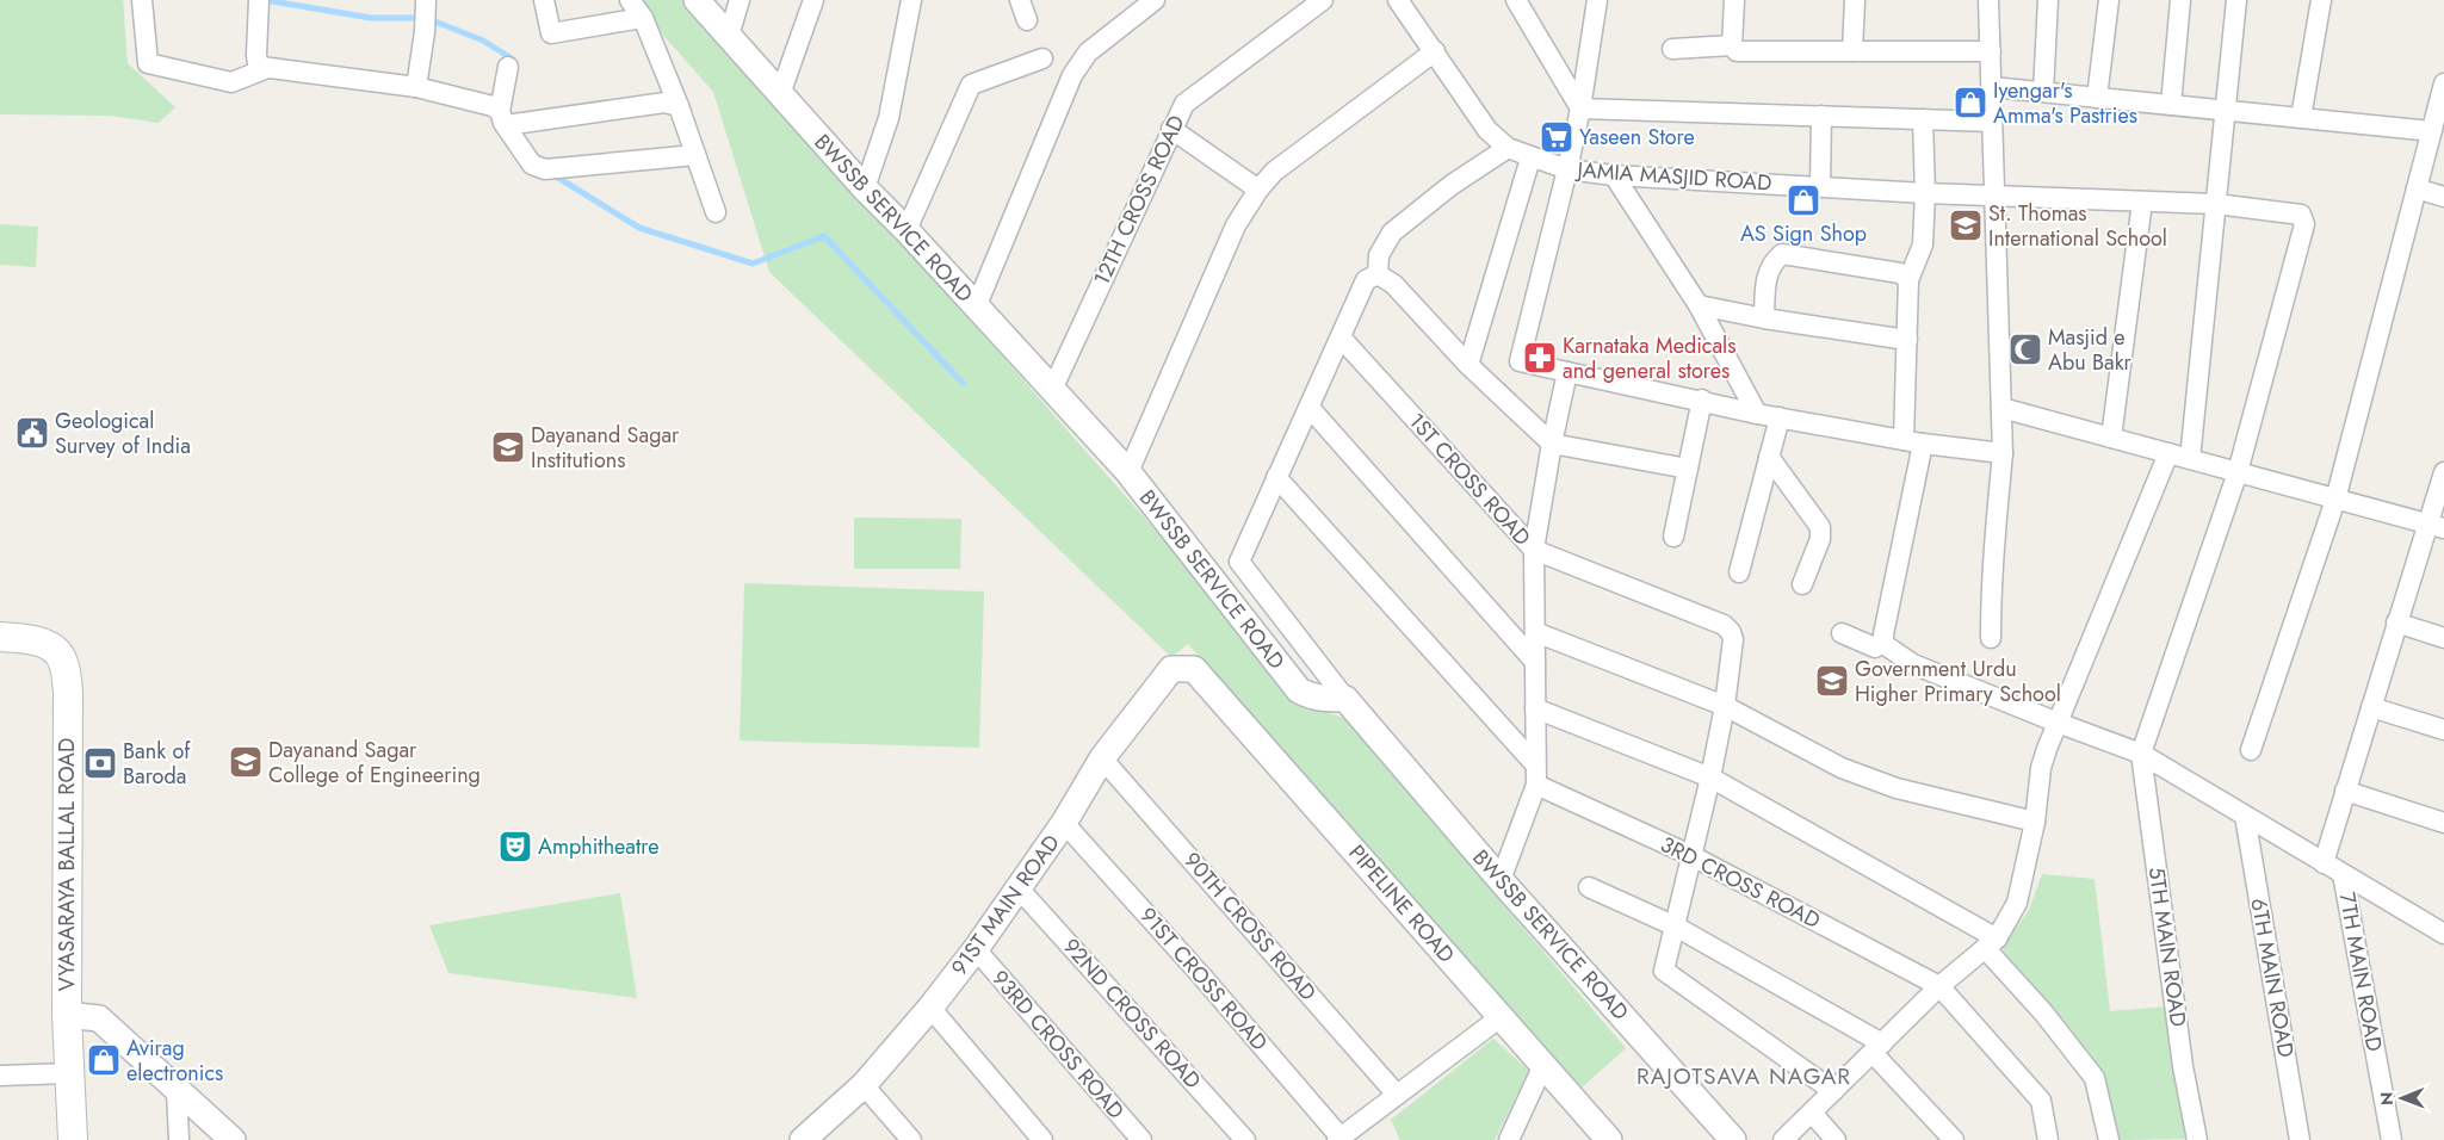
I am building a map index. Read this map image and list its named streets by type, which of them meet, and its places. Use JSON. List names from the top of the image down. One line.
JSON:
{"streets":{"main road":["VYASARAYA BALLAL ROAD"],"street":["JAMIA MASJID ROAD","12TH CROSS ROAD","BWSSB SERVICE ROAD","1ST CROSS ROAD","3RD CROSS ROAD","PIPELINE ROAD","91ST MAIN ROAD","90TH CROSS ROAD","5TH MAIN ROAD","7TH MAIN ROAD","6TH MAIN ROAD","91ST CROSS ROAD","92ND CROSS ROAD","93RD CROSS ROAD"]},"crossings":[["12TH CROSS ROAD","BWSSB SERVICE ROAD"],["PIPELINE ROAD","91ST MAIN ROAD"],["91ST MAIN ROAD","90TH CROSS ROAD"],["91ST MAIN ROAD","91ST CROSS ROAD"],["91ST MAIN ROAD","92ND CROSS ROAD"],["91ST MAIN ROAD","93RD CROSS ROAD"]],"districts":["RAJOTSAVA NAGAR"],"places":{"shop":["Iyengar's Amma's Pastries","AS Sign Shop","Avirag electronics"],"supermarket":["Yaseen Store"],"school or university":["St. Thomas International School","Dayanand Sagar Institutions","Government Urdu Higher Primary School","Dayanand Sagar College of Engineering"],"mosque":["Masjid e Abu Bakr"],"pharmacy":["Karnataka Medicals and general stores"],"public building":["Geological Survey of India"],"bank":["Bank of Baroda"],"theatre":["Amphitheatre"]},"north":"left"}
